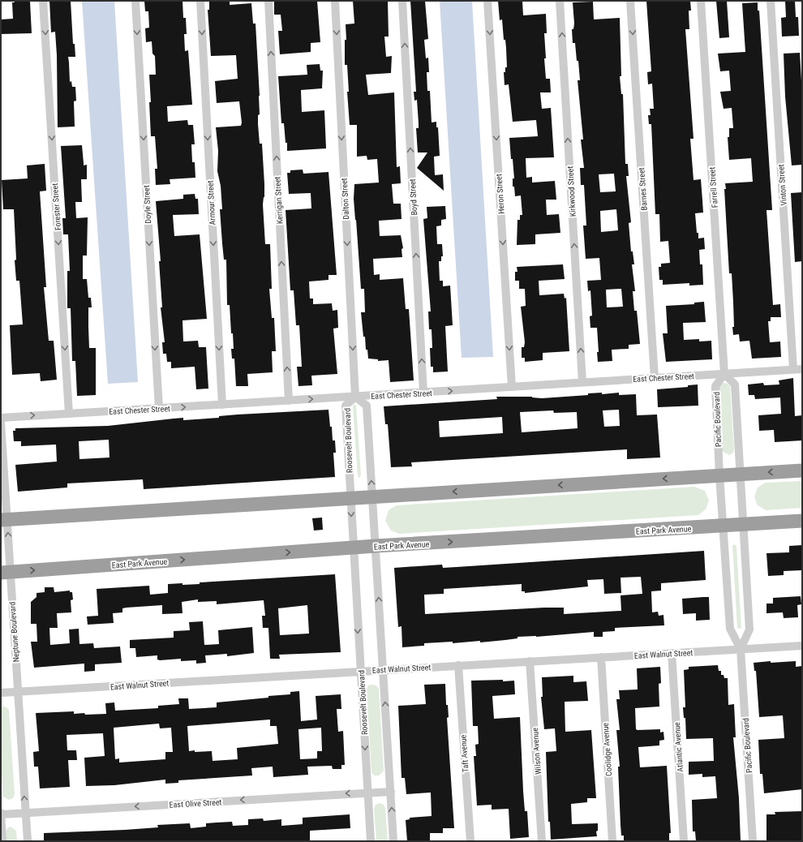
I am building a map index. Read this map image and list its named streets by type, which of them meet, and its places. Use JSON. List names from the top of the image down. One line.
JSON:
{"streets":{"highway":["East Park Avenue"],"street":["Vinton Street","Farrell Street","Barnes Street","Kirkwood Street","Heron Street","Boyd Street","Dalton Street","Kerrigan Street","Armour Street","Doyle Street","Forester Street","East Chester Street","Pacific Boulevard","Roosevelt Boulevard","Neptune Boulevard","East Walnut Street","Atlantic Avenue","Coolidge Avenue","Wilson Avenue","Taft Avenue","East Olive Street"]},"crossings":[["Vinton Street","East Chester Street"],["Farrell Street","East Chester Street"],["Farrell Street","Pacific Boulevard"],["Barnes Street","East Chester Street"],["Kirkwood Street","East Chester Street"],["Heron Street","East Chester Street"],["Boyd Street","East Chester Street"],["Dalton Street","East Chester Street"],["Dalton Street","Roosevelt Boulevard"],["Kerrigan Street","East Chester Street"],["Armour Street","East Chester Street"],["Doyle Street","East Chester Street"],["Forester Street","East Chester Street"],["East Chester Street","Pacific Boulevard"],["East Chester Street","Roosevelt Boulevard"],["Pacific Boulevard","East Park Avenue"],["Pacific Boulevard","East Walnut Street"],["Roosevelt Boulevard","East Park Avenue"],["Roosevelt Boulevard","East Walnut Street"],["Roosevelt Boulevard","East Olive Street"],["East Park Avenue","Neptune Boulevard"],["Neptune Boulevard","East Walnut Street"],["Neptune Boulevard","East Olive Street"],["East Walnut Street","Atlantic Avenue"],["East Walnut Street","Coolidge Avenue"],["East Walnut Street","Wilson Avenue"],["East Walnut Street","Taft Avenue"]],"one_way":["Barnes Street","Kirkwood Street","Heron Street","Boyd Street","Dalton Street","Kerrigan Street","Armour Street","Doyle Street","Forester Street","East Chester Street","Neptune Boulevard","East Olive Street"]}
